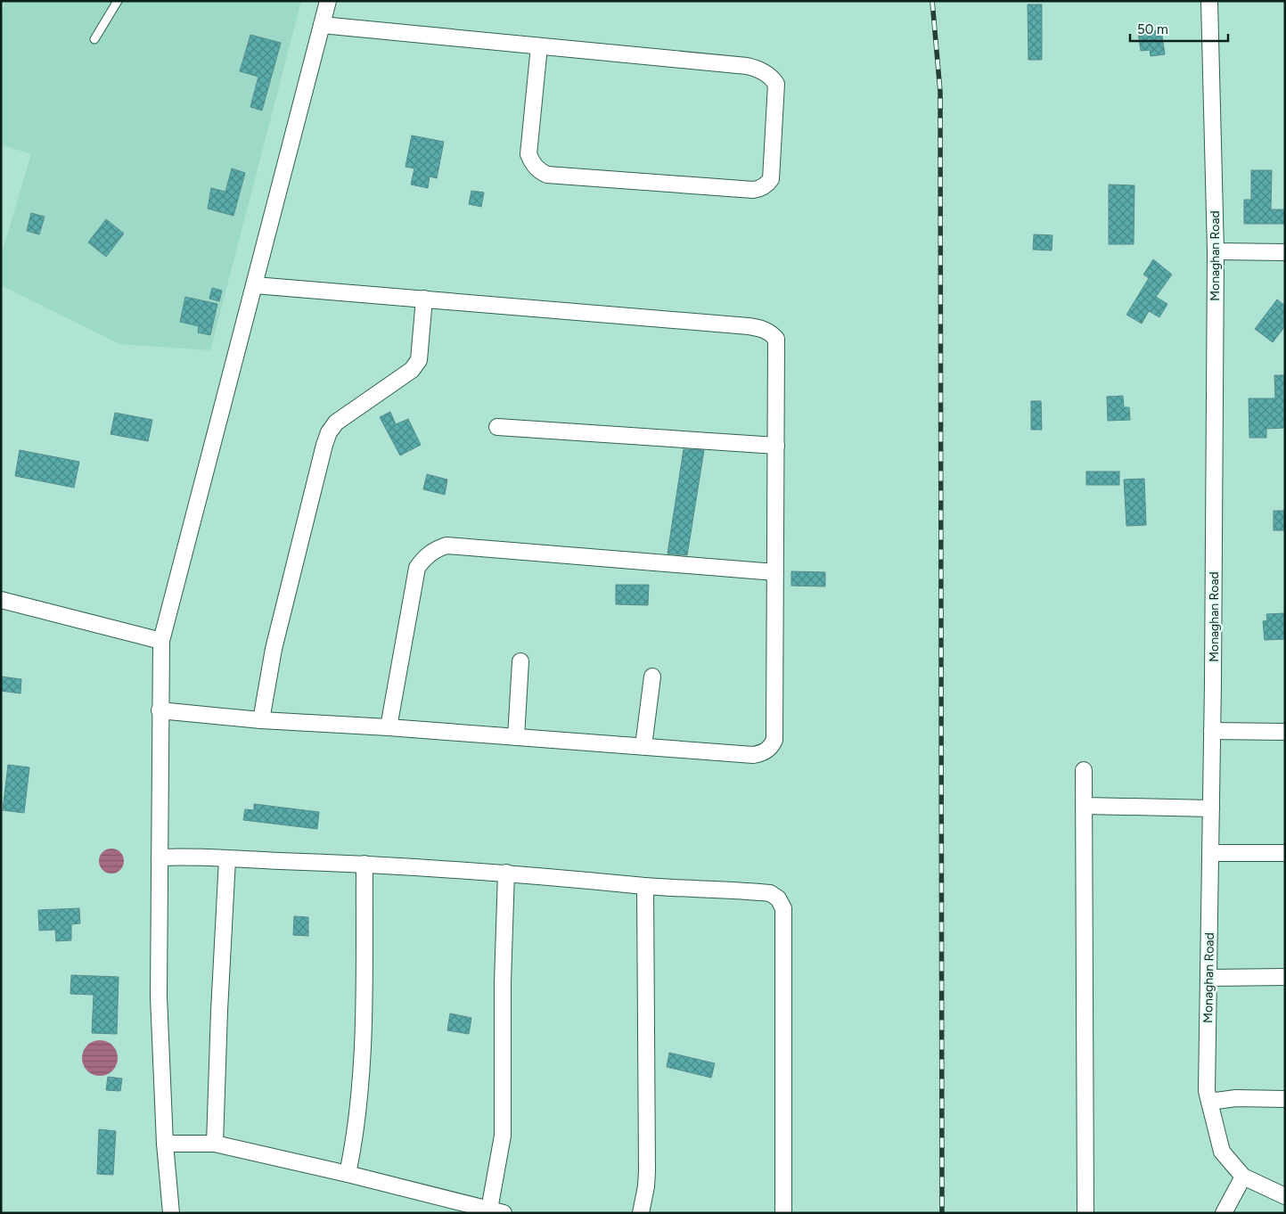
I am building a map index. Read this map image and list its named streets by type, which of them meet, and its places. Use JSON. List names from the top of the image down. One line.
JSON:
{"streets":{"street":["Monaghan Road"]},"scale_bar":"50 m"}
